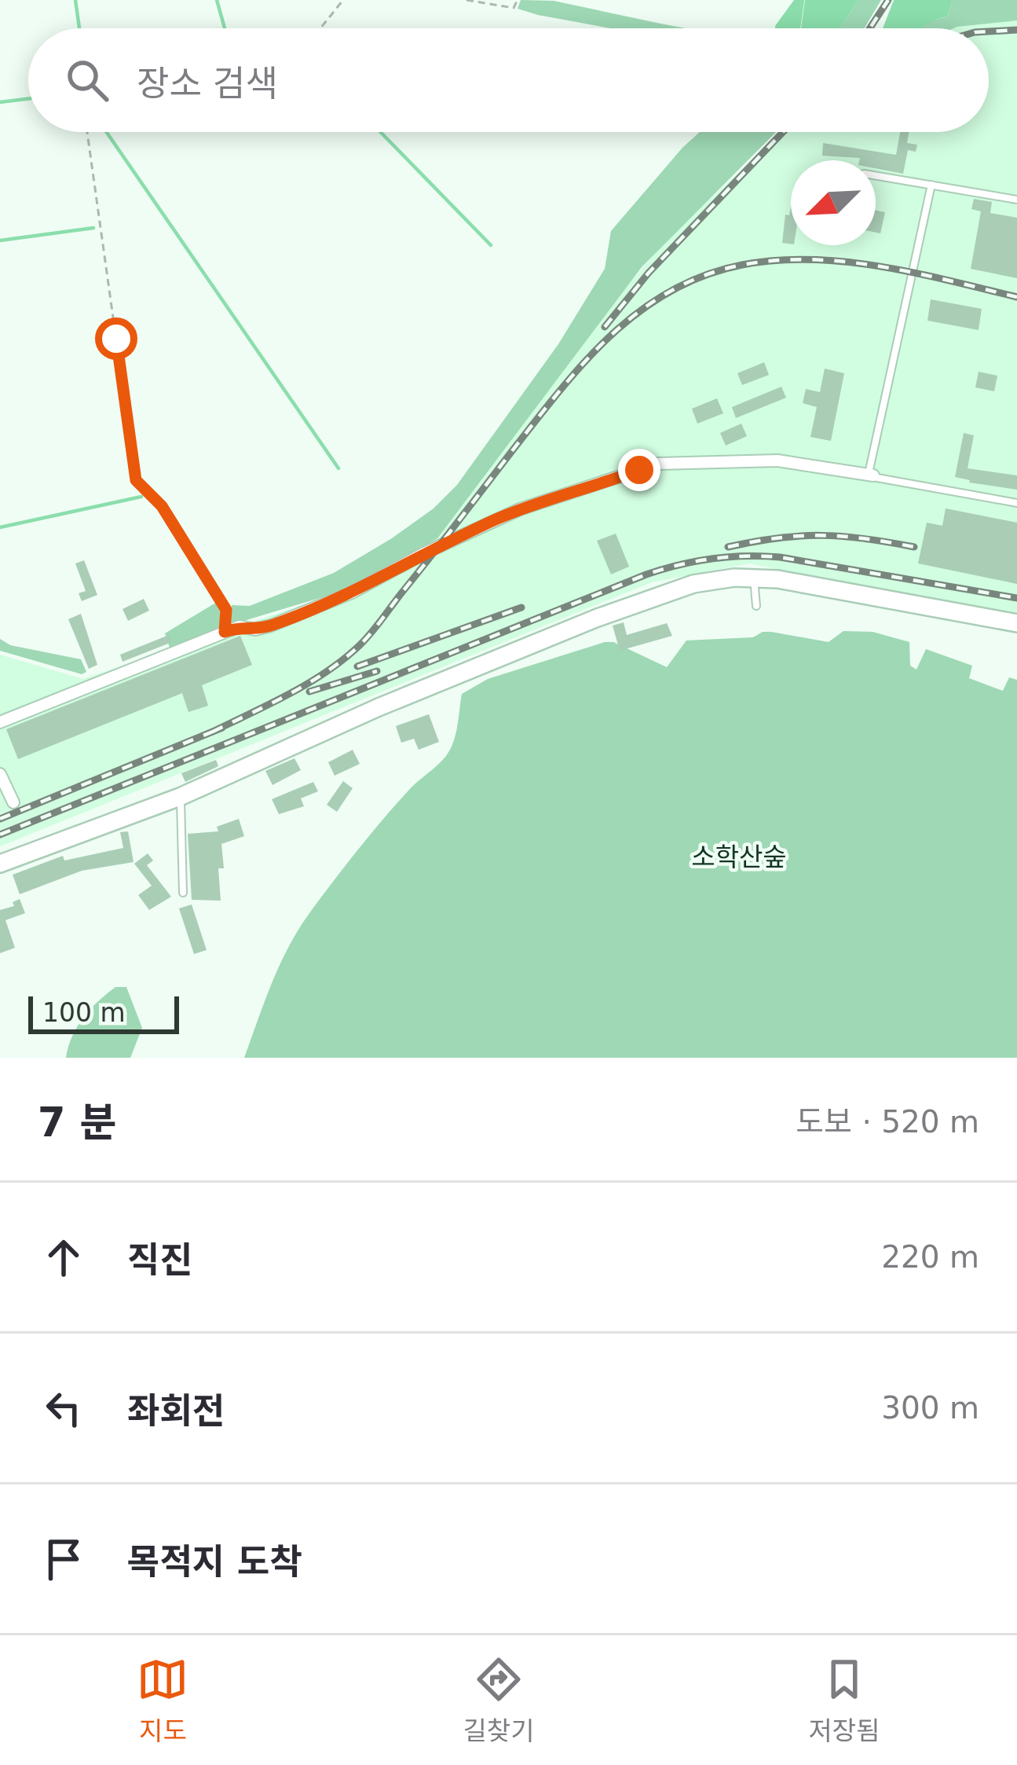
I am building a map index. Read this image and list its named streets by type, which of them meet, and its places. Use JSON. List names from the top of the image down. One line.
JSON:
{"parks":["소학산숲"],"scale_bar":"100 m","north":"bottom left","page":{"search":"장소 검색","scale":"100 m","heading":["7 분","도보 · 520 m"],"list":[["직진","220 m"],["좌회전","300 m"],"목적지 도착"],"nav":["지도","길찾기","저장됨"]}}
